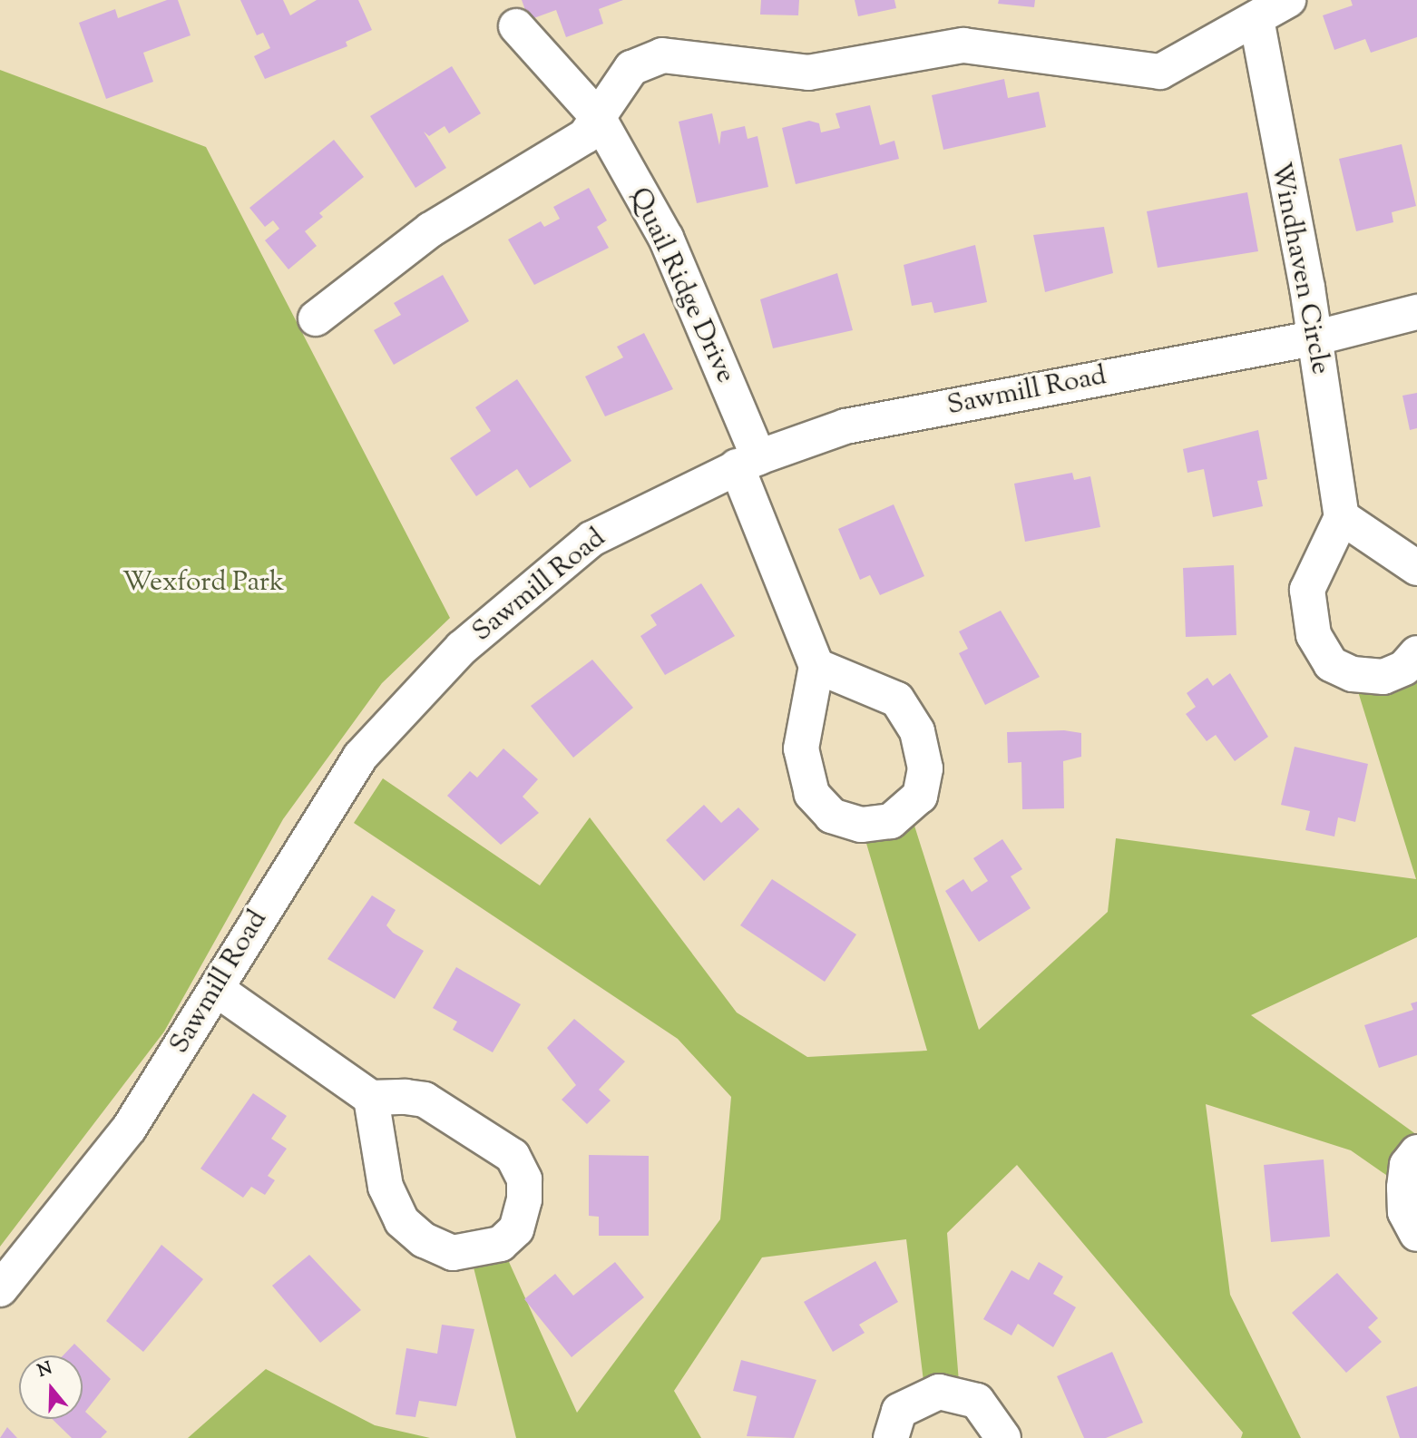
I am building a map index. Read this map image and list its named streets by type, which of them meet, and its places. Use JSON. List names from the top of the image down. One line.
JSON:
{"streets":{"street":["Windhaven Circle","Quail Ridge Drive","Sawmill Road"]},"crossings":[["Windhaven Circle","Sawmill Road"],["Quail Ridge Drive","Sawmill Road"]],"parks":["Wexford Park"],"north":"top"}
